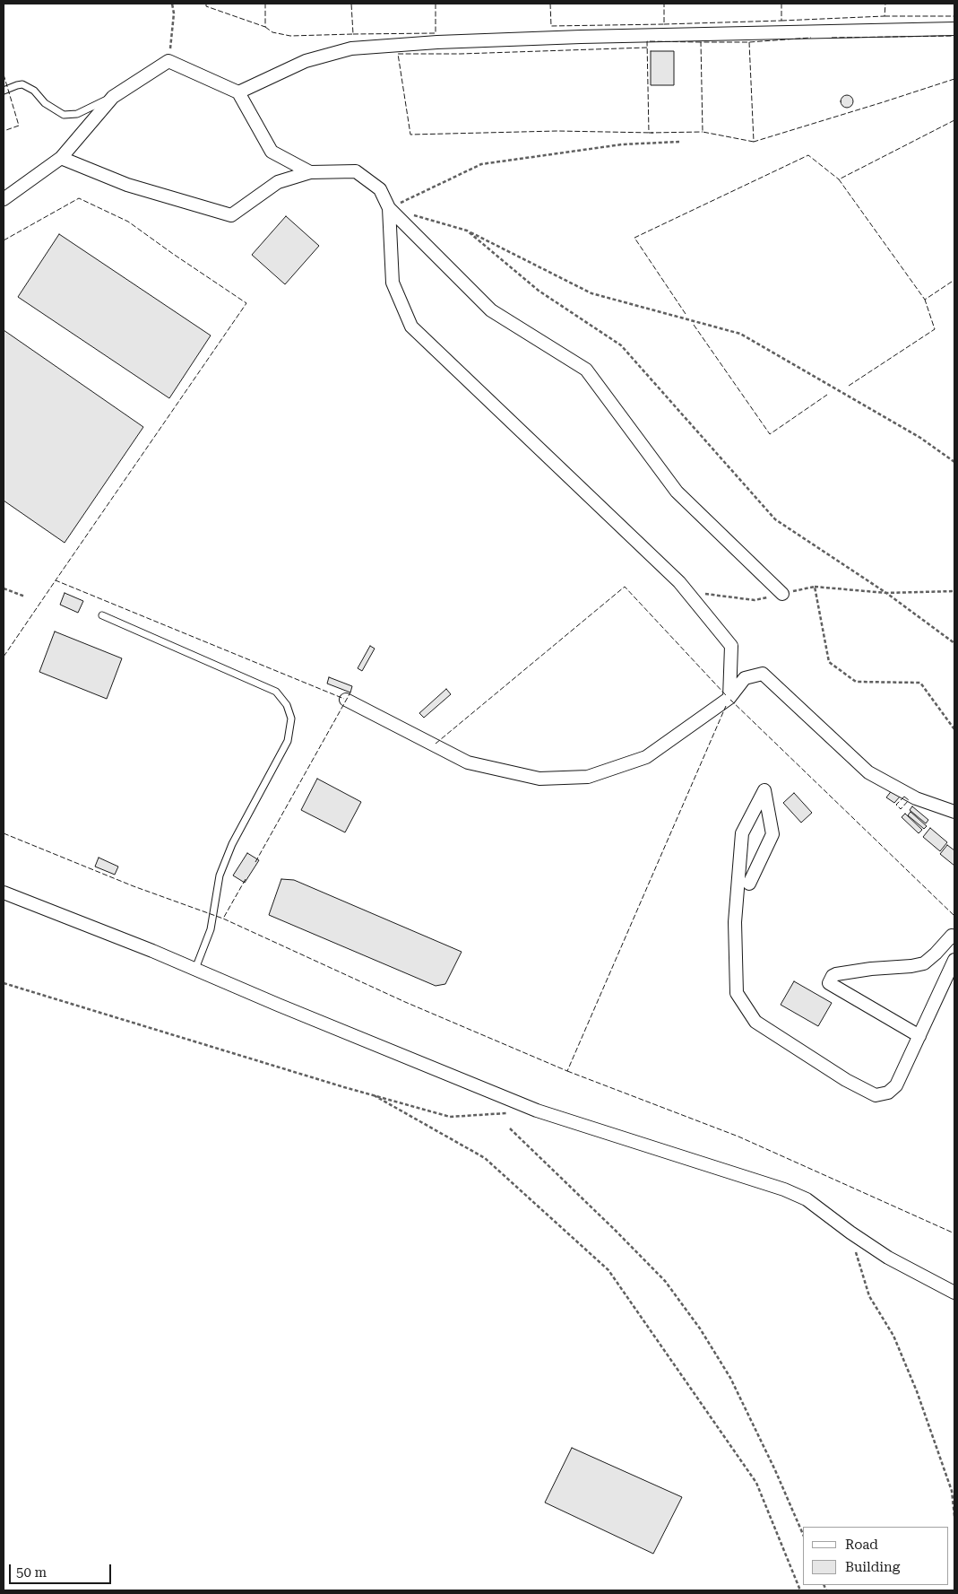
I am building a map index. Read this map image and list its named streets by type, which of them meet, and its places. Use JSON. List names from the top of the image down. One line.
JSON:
{"legend":["Road","Building"],"scale_bar":"50 m"}
